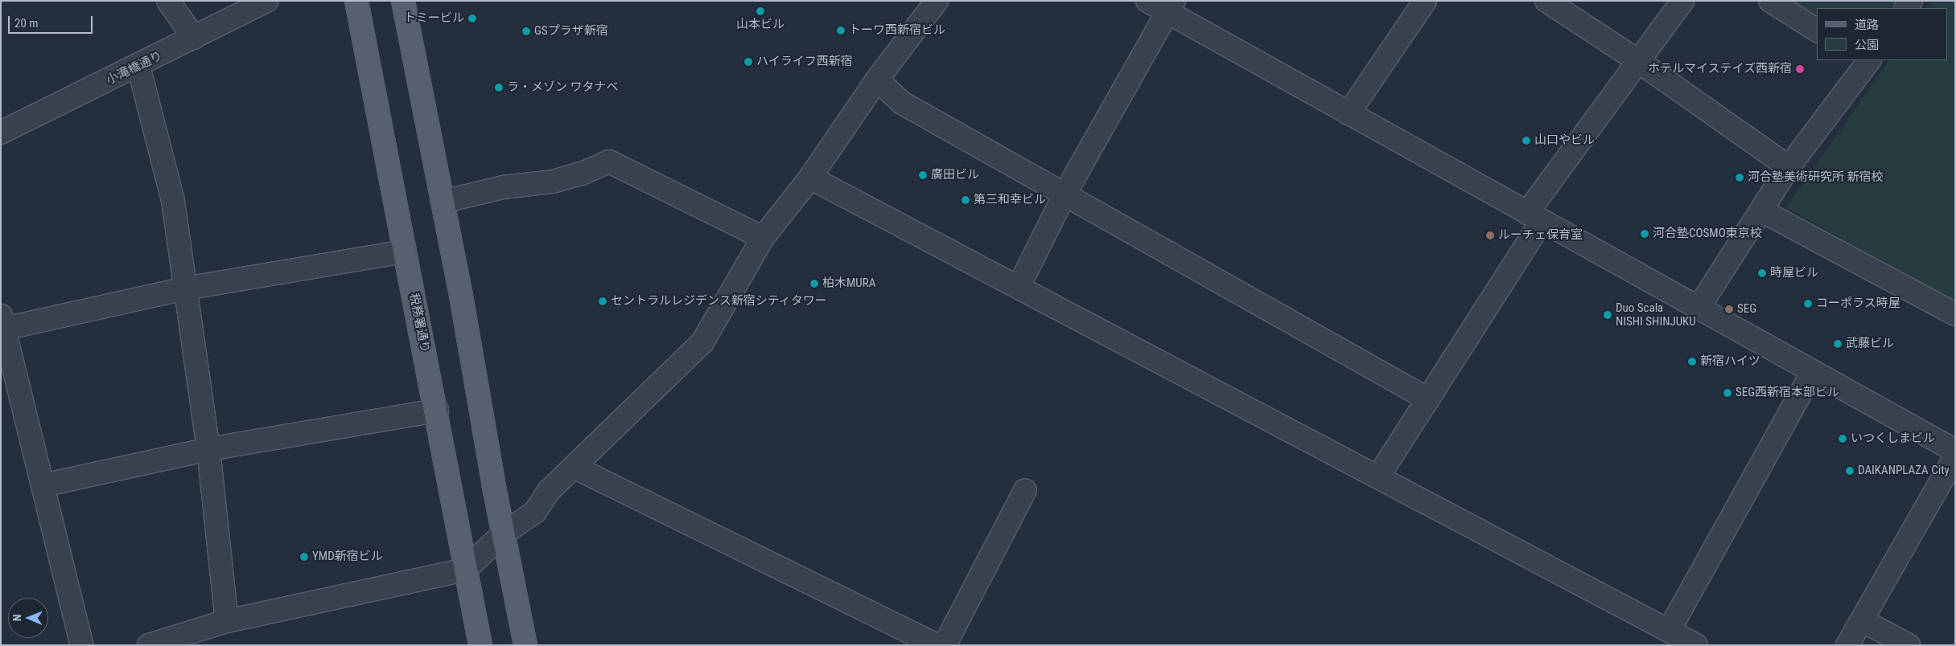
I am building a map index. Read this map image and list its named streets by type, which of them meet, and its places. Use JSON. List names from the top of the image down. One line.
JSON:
{"streets":{"main road":["税務署通り"],"street":["小滝橋通り"]},"places":["山本ビル","トミービル","トーワ西新宿ビル","GSプラザ新宿","ハイライフ西新宿","ホテルマイステイズ西新宿","ラ・メゾン ワタナベ","山口やビル","廣田ビル","河合塾美術研究所 新宿校","第三和幸ビル","河合塾COSMO東京校","ルーチェ保育室","時屋ビル","柏木MURA","セントラルレジデンス新宿シティタワー","コーポラス時屋","SEG","Duo Scala NISHI SHINJUKU","武藤ビル","新宿ハイツ","SEG西新宿本部ビル","いつくしまビル","DAIKANPLAZA City","YMD新宿ビル"],"legend":["道路","公園"],"scale_bar":"20 m","north":"left"}
